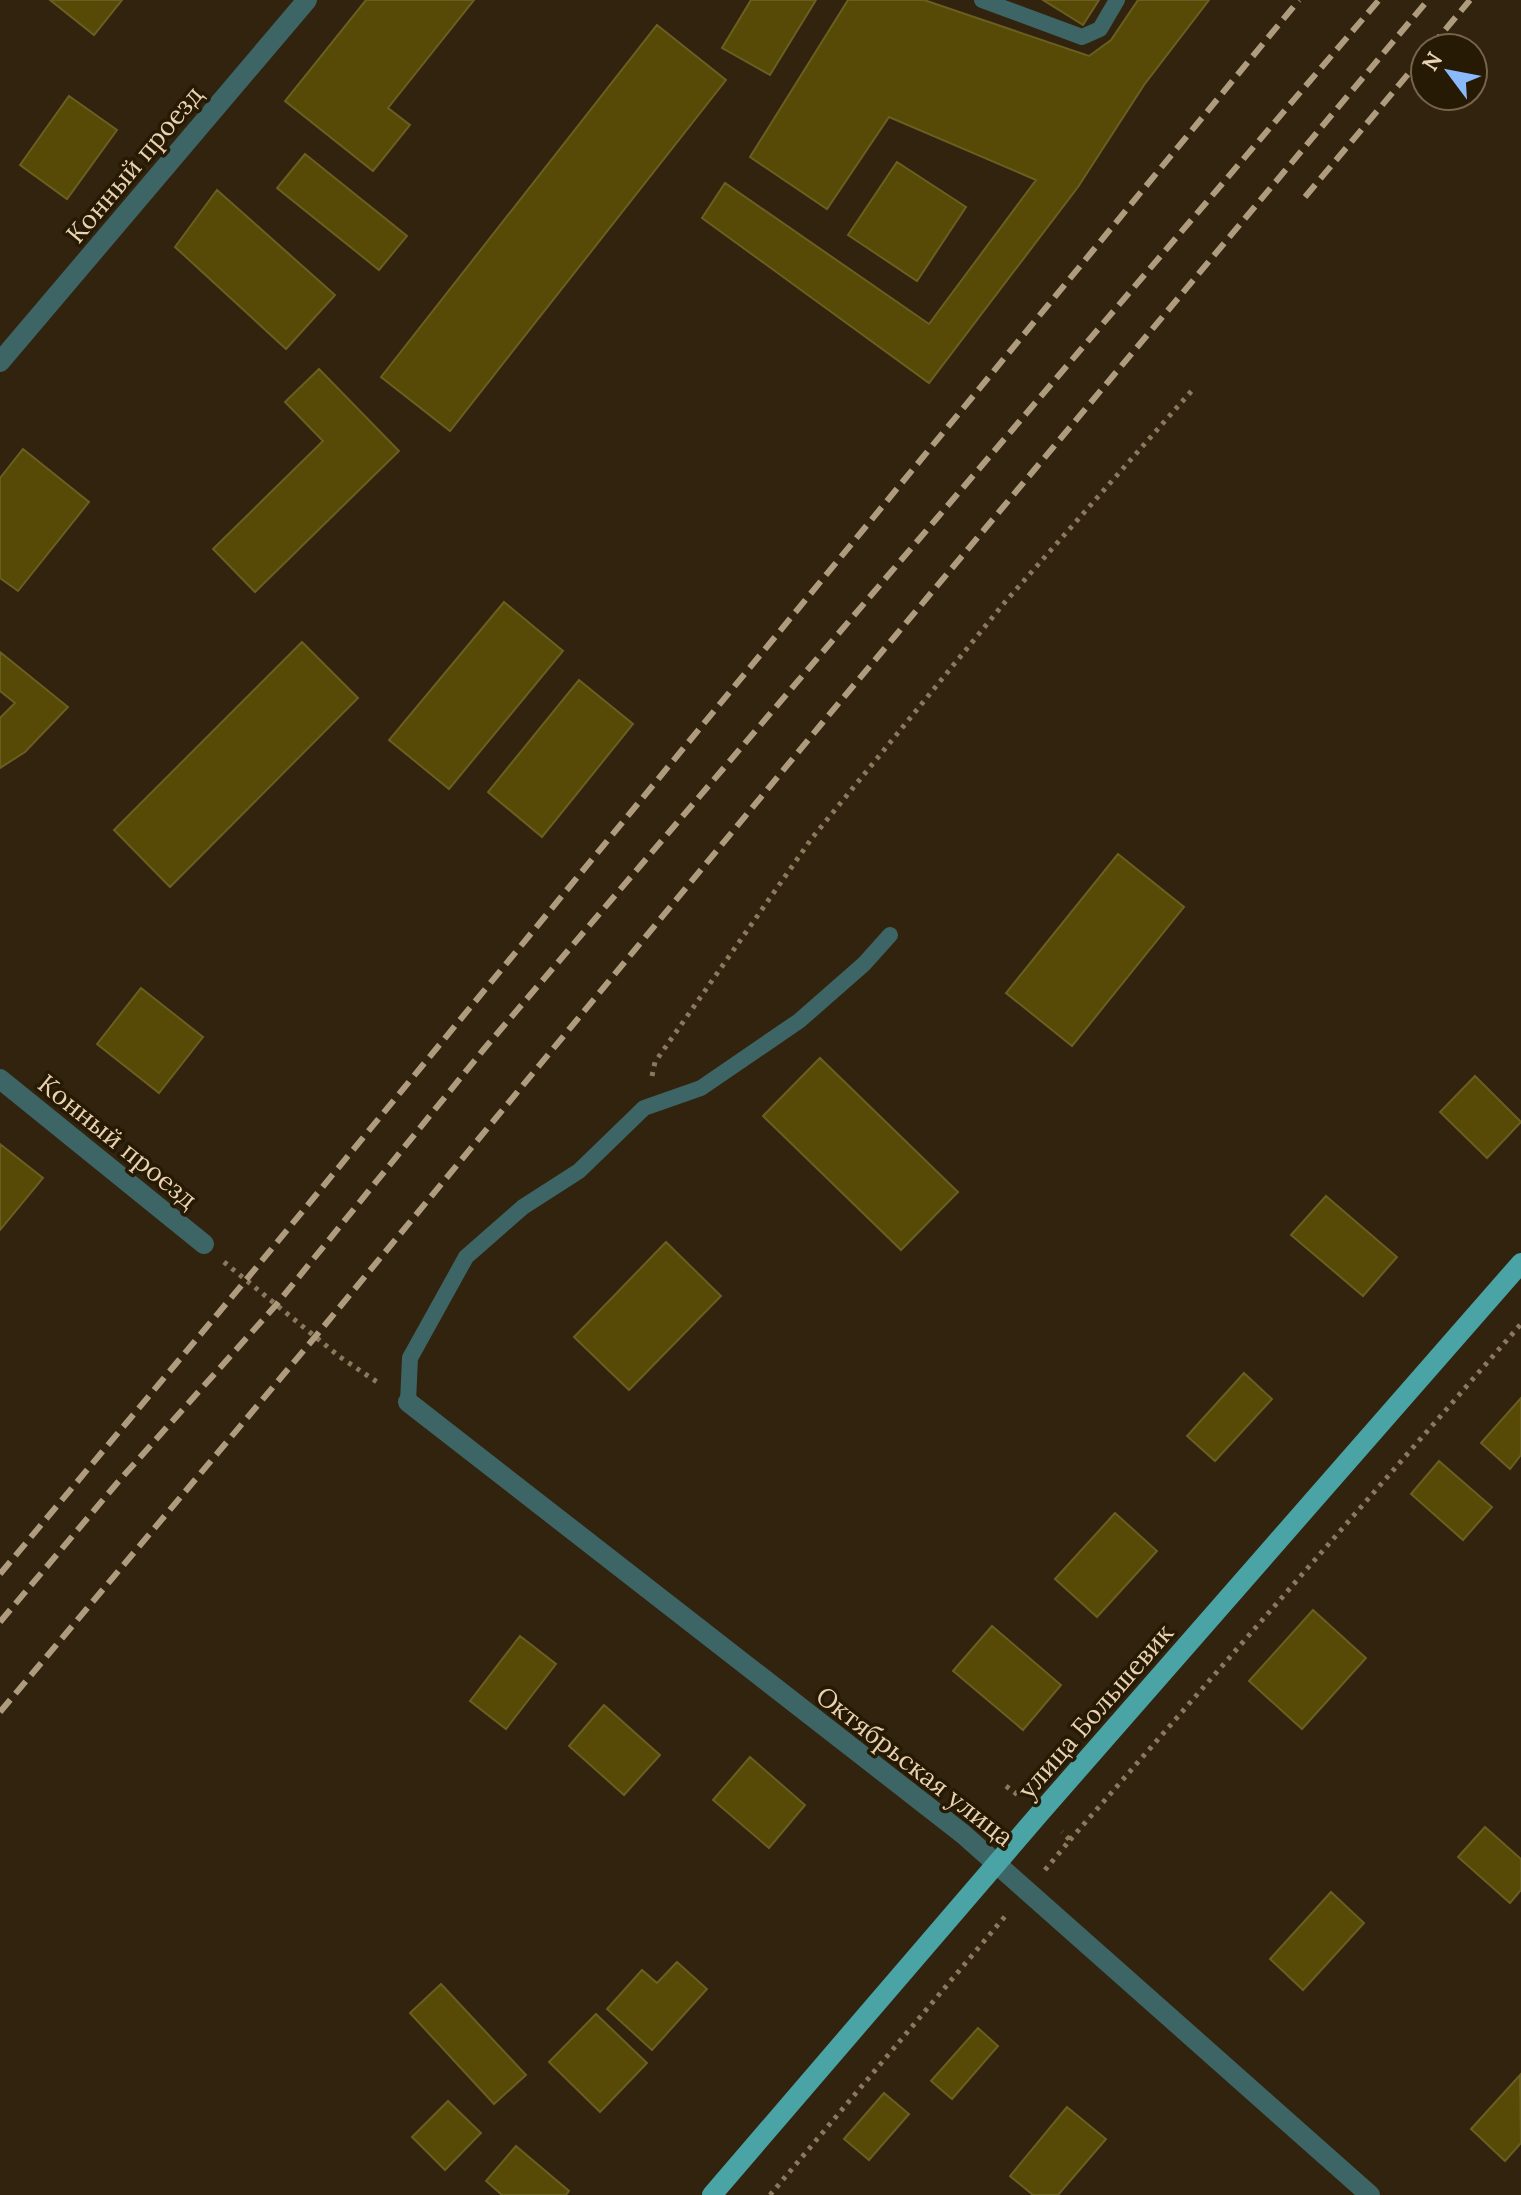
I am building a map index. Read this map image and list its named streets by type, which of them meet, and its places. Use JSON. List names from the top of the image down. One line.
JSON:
{"streets":{"main road":["улица Большевик"],"street":["Конный проезд","Октябрьская улица"]},"crossings":[["улица Большевик","Октябрьская улица"]],"north":"top left"}
